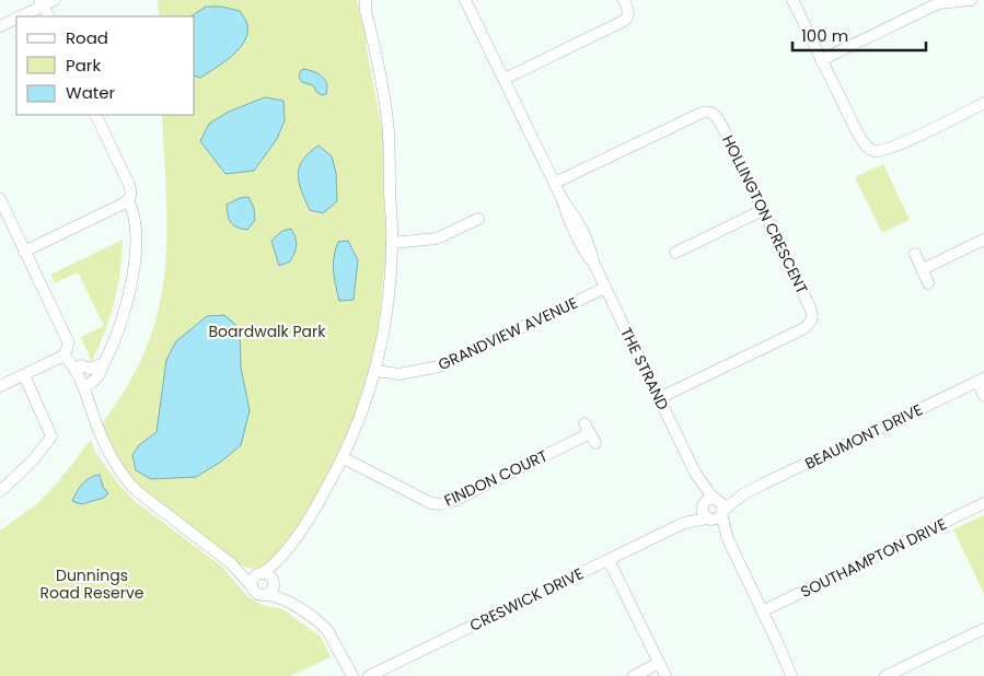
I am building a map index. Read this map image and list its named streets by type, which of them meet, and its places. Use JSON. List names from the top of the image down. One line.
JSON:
{"streets":{"street":["HOLLINGTON CRESCENT","GRANDVIEW AVENUE","THE STRAND","BEAUMONT DRIVE","FINDON COURT","SOUTHAMPTON DRIVE","CRESWICK DRIVE"]},"crossings":[["HOLLINGTON CRESCENT","THE STRAND"],["GRANDVIEW AVENUE","THE STRAND"],["THE STRAND","BEAUMONT DRIVE"],["THE STRAND","SOUTHAMPTON DRIVE"],["THE STRAND","CRESWICK DRIVE"],["BEAUMONT DRIVE","CRESWICK DRIVE"]],"parks":["Boardwalk Park","Dunnings Road Reserve"],"legend":["Road","Park","Water"],"scale_bar":"100 m"}
